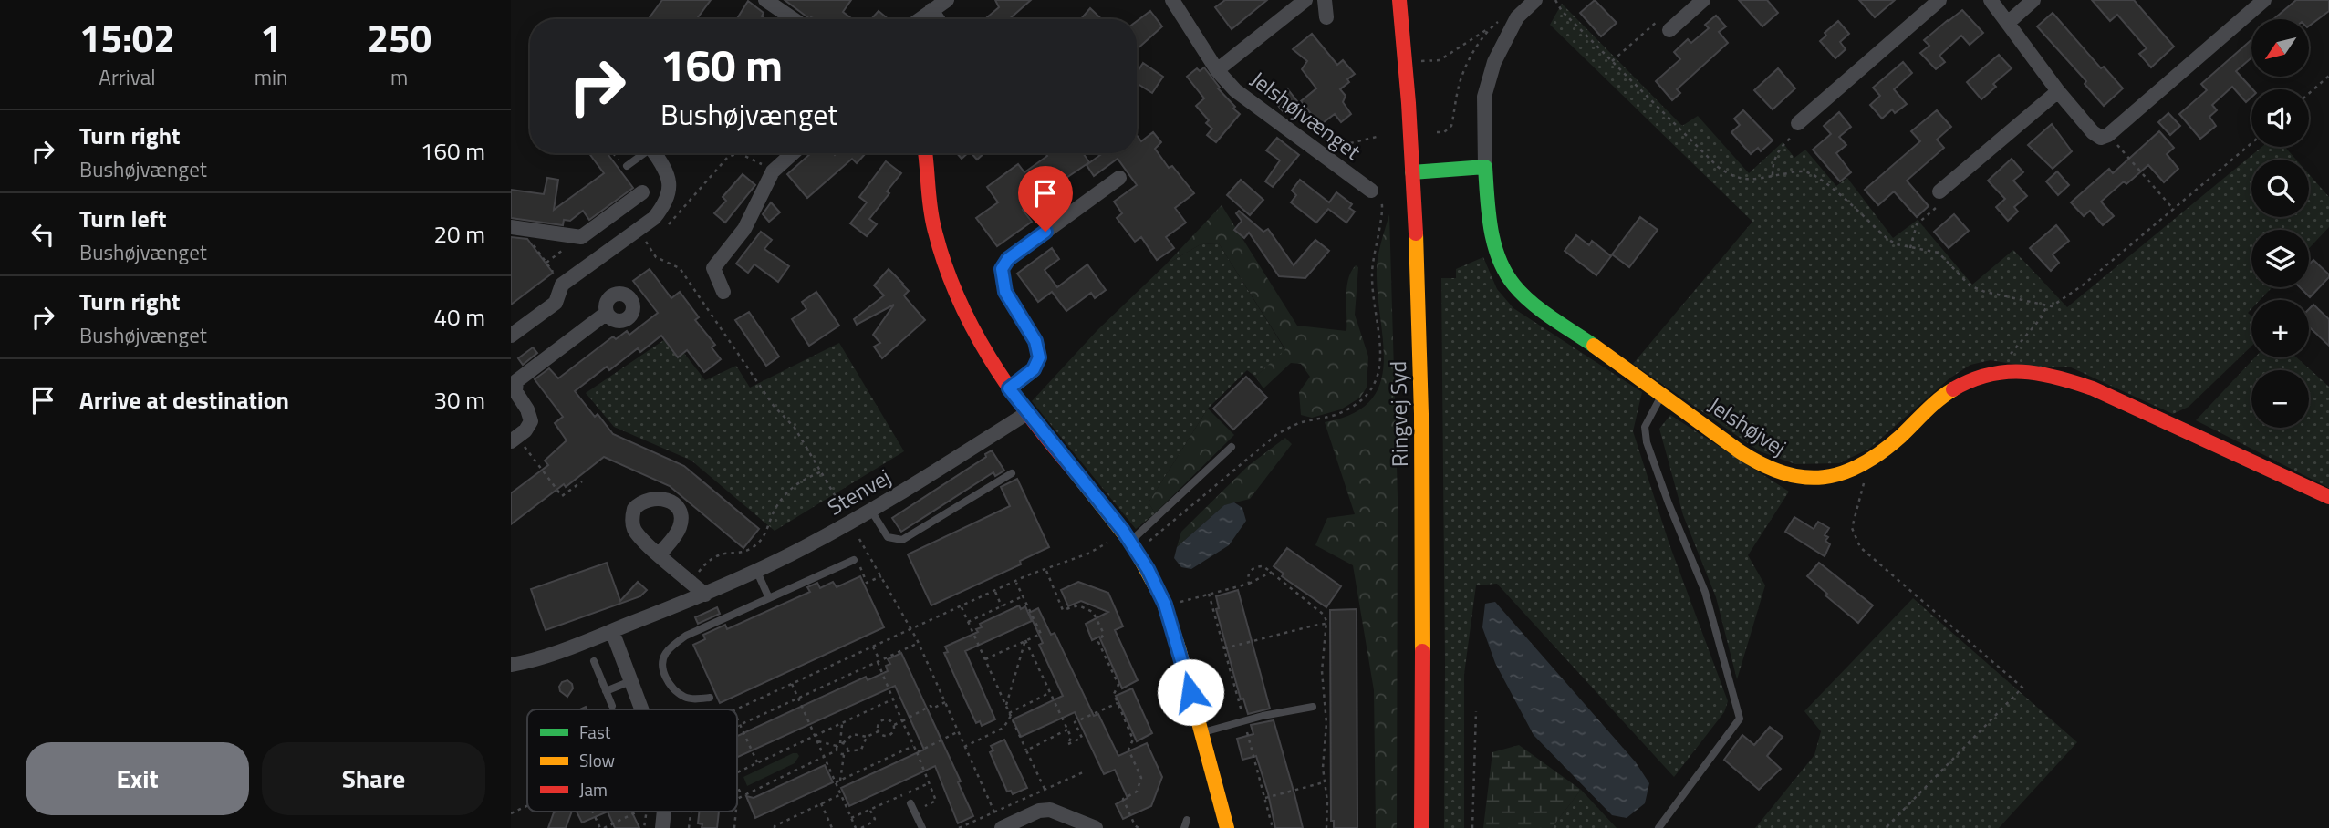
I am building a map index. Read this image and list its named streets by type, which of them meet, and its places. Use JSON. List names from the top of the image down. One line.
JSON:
{"streets":{"street":["Jelshøjvænget","Ringvej Syd","Jelshøjvej","Stenvej"]},"legend":["Fast","Slow","Jam"],"north":"bottom left","page":{"eta":["15:02","Arrival","1","min","250","m"],"map_buttons":["+","−"],"turn":["160 m","Bushøjvænget"],"list":[{"name":"Turn right","note":"Bushøjvænget","value":"160 m"},{"name":"Turn left","note":"Bushøjvænget","value":"20 m"},{"name":"Turn right","note":"Bushøjvænget","value":"40 m"},{"name":"Arrive at destination","value":"30 m"}],"buttons":["Exit","Share"]}}
